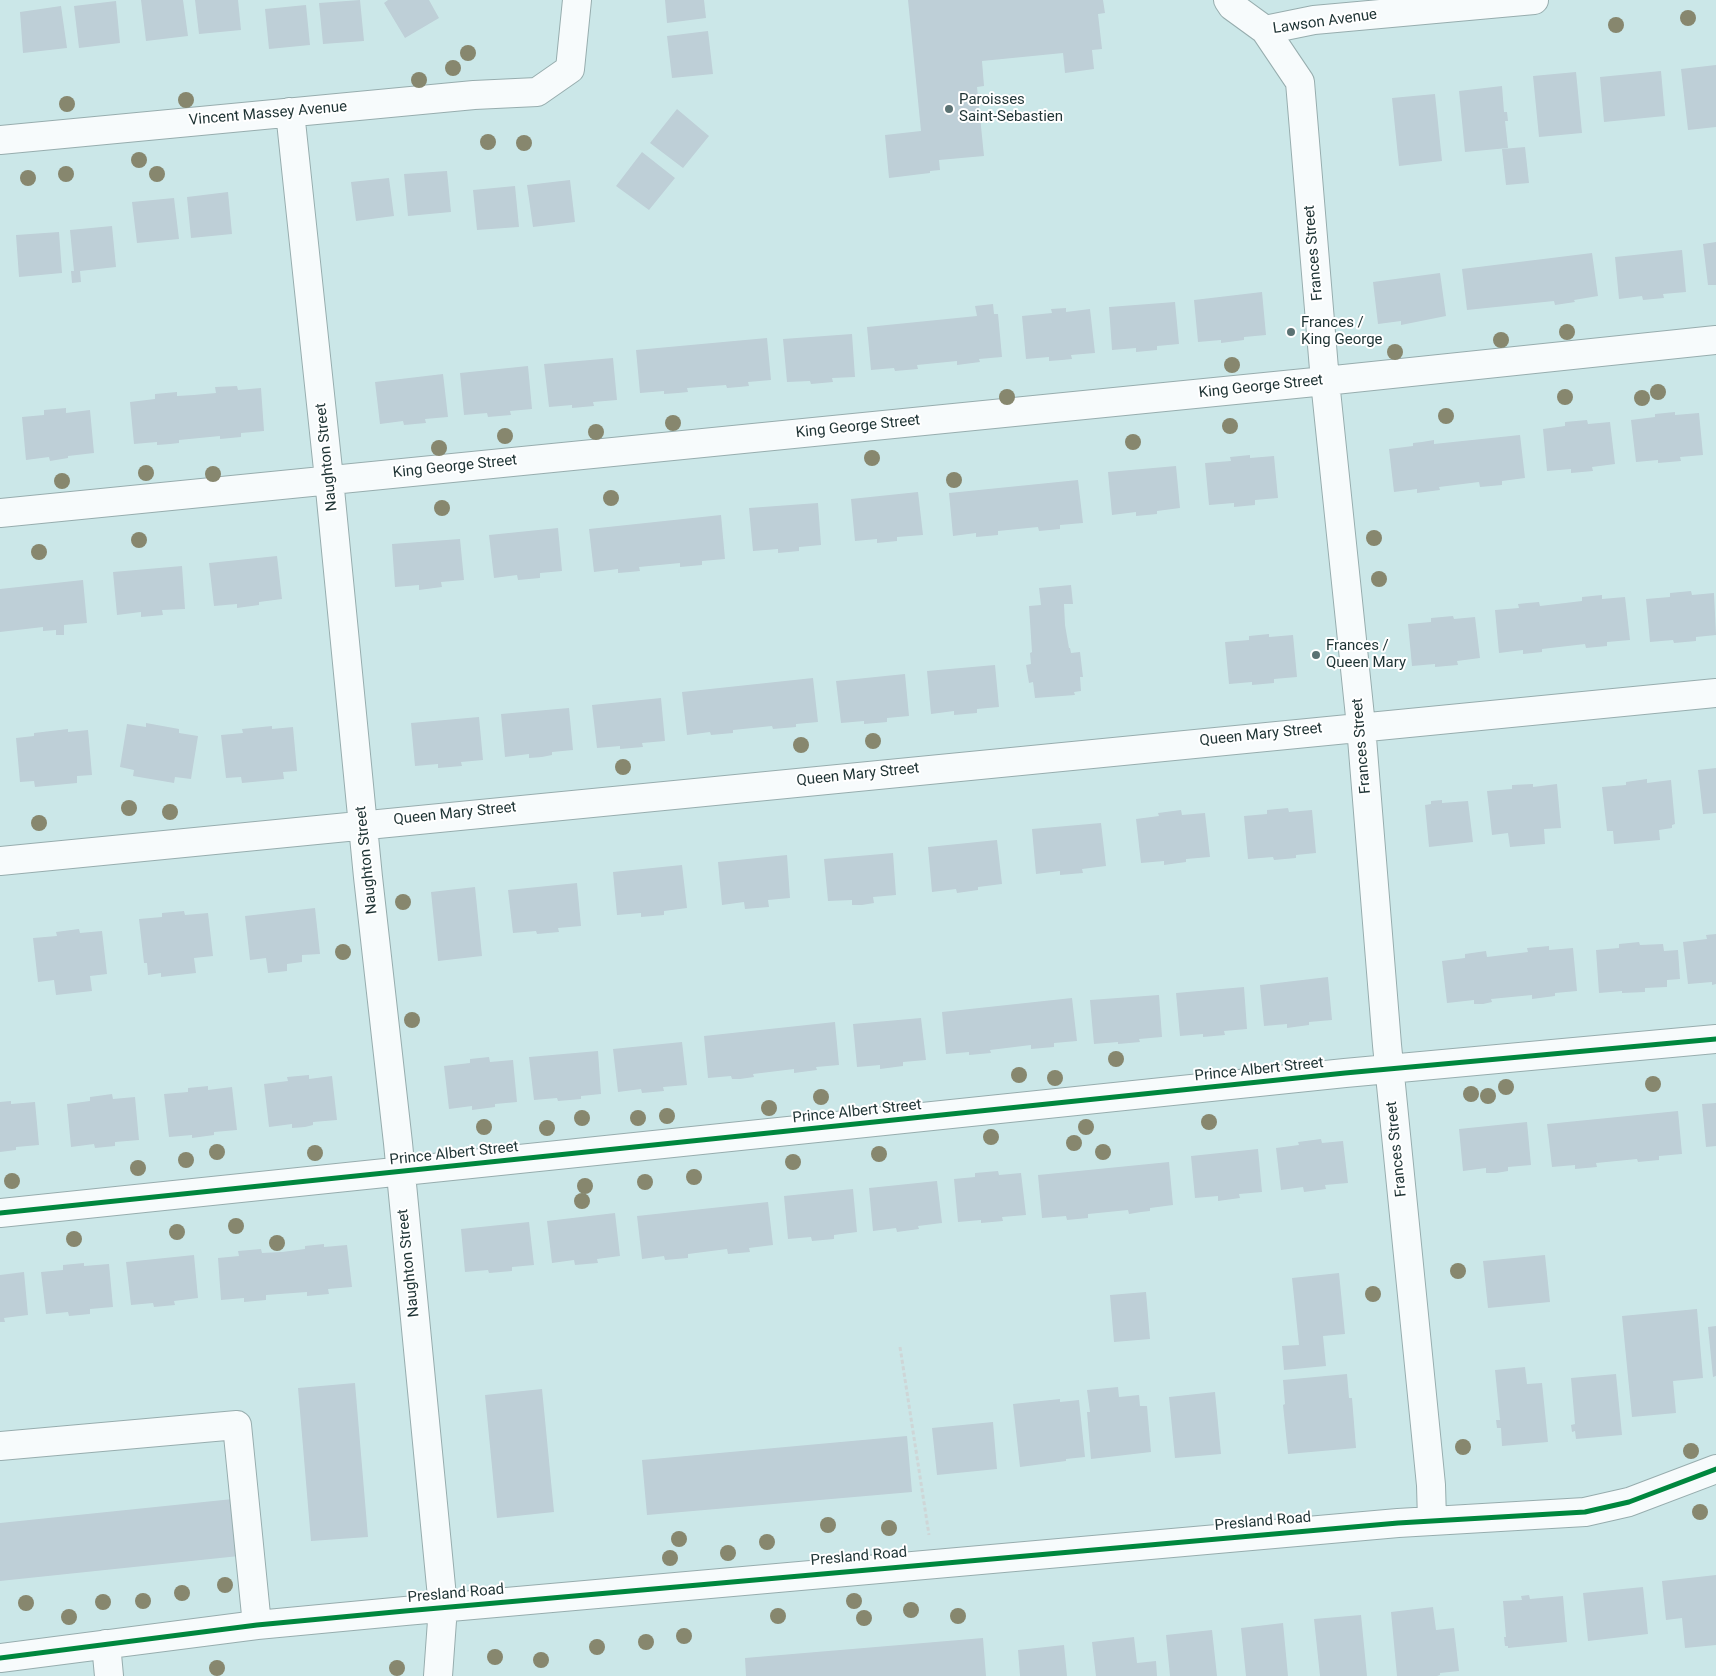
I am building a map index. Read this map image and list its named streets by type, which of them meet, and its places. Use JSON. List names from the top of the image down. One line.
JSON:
{"streets":{"street":["Lawson Avenue","Vincent Massey Avenue","Frances Street","King George Street","Naughton Street","Queen Mary Street","Prince Albert Street","Presland Road"]},"crossings":[["Lawson Avenue","Frances Street"],["Vincent Massey Avenue","Naughton Street"],["Frances Street","King George Street"],["Frances Street","Queen Mary Street"],["Frances Street","Prince Albert Street"],["Frances Street","Presland Road"],["King George Street","Naughton Street"],["Naughton Street","Queen Mary Street"],["Naughton Street","Prince Albert Street"],["Naughton Street","Presland Road"]],"places":["Paroisses Saint-Sebastien","Frances / King George","Frances / Queen Mary"]}
